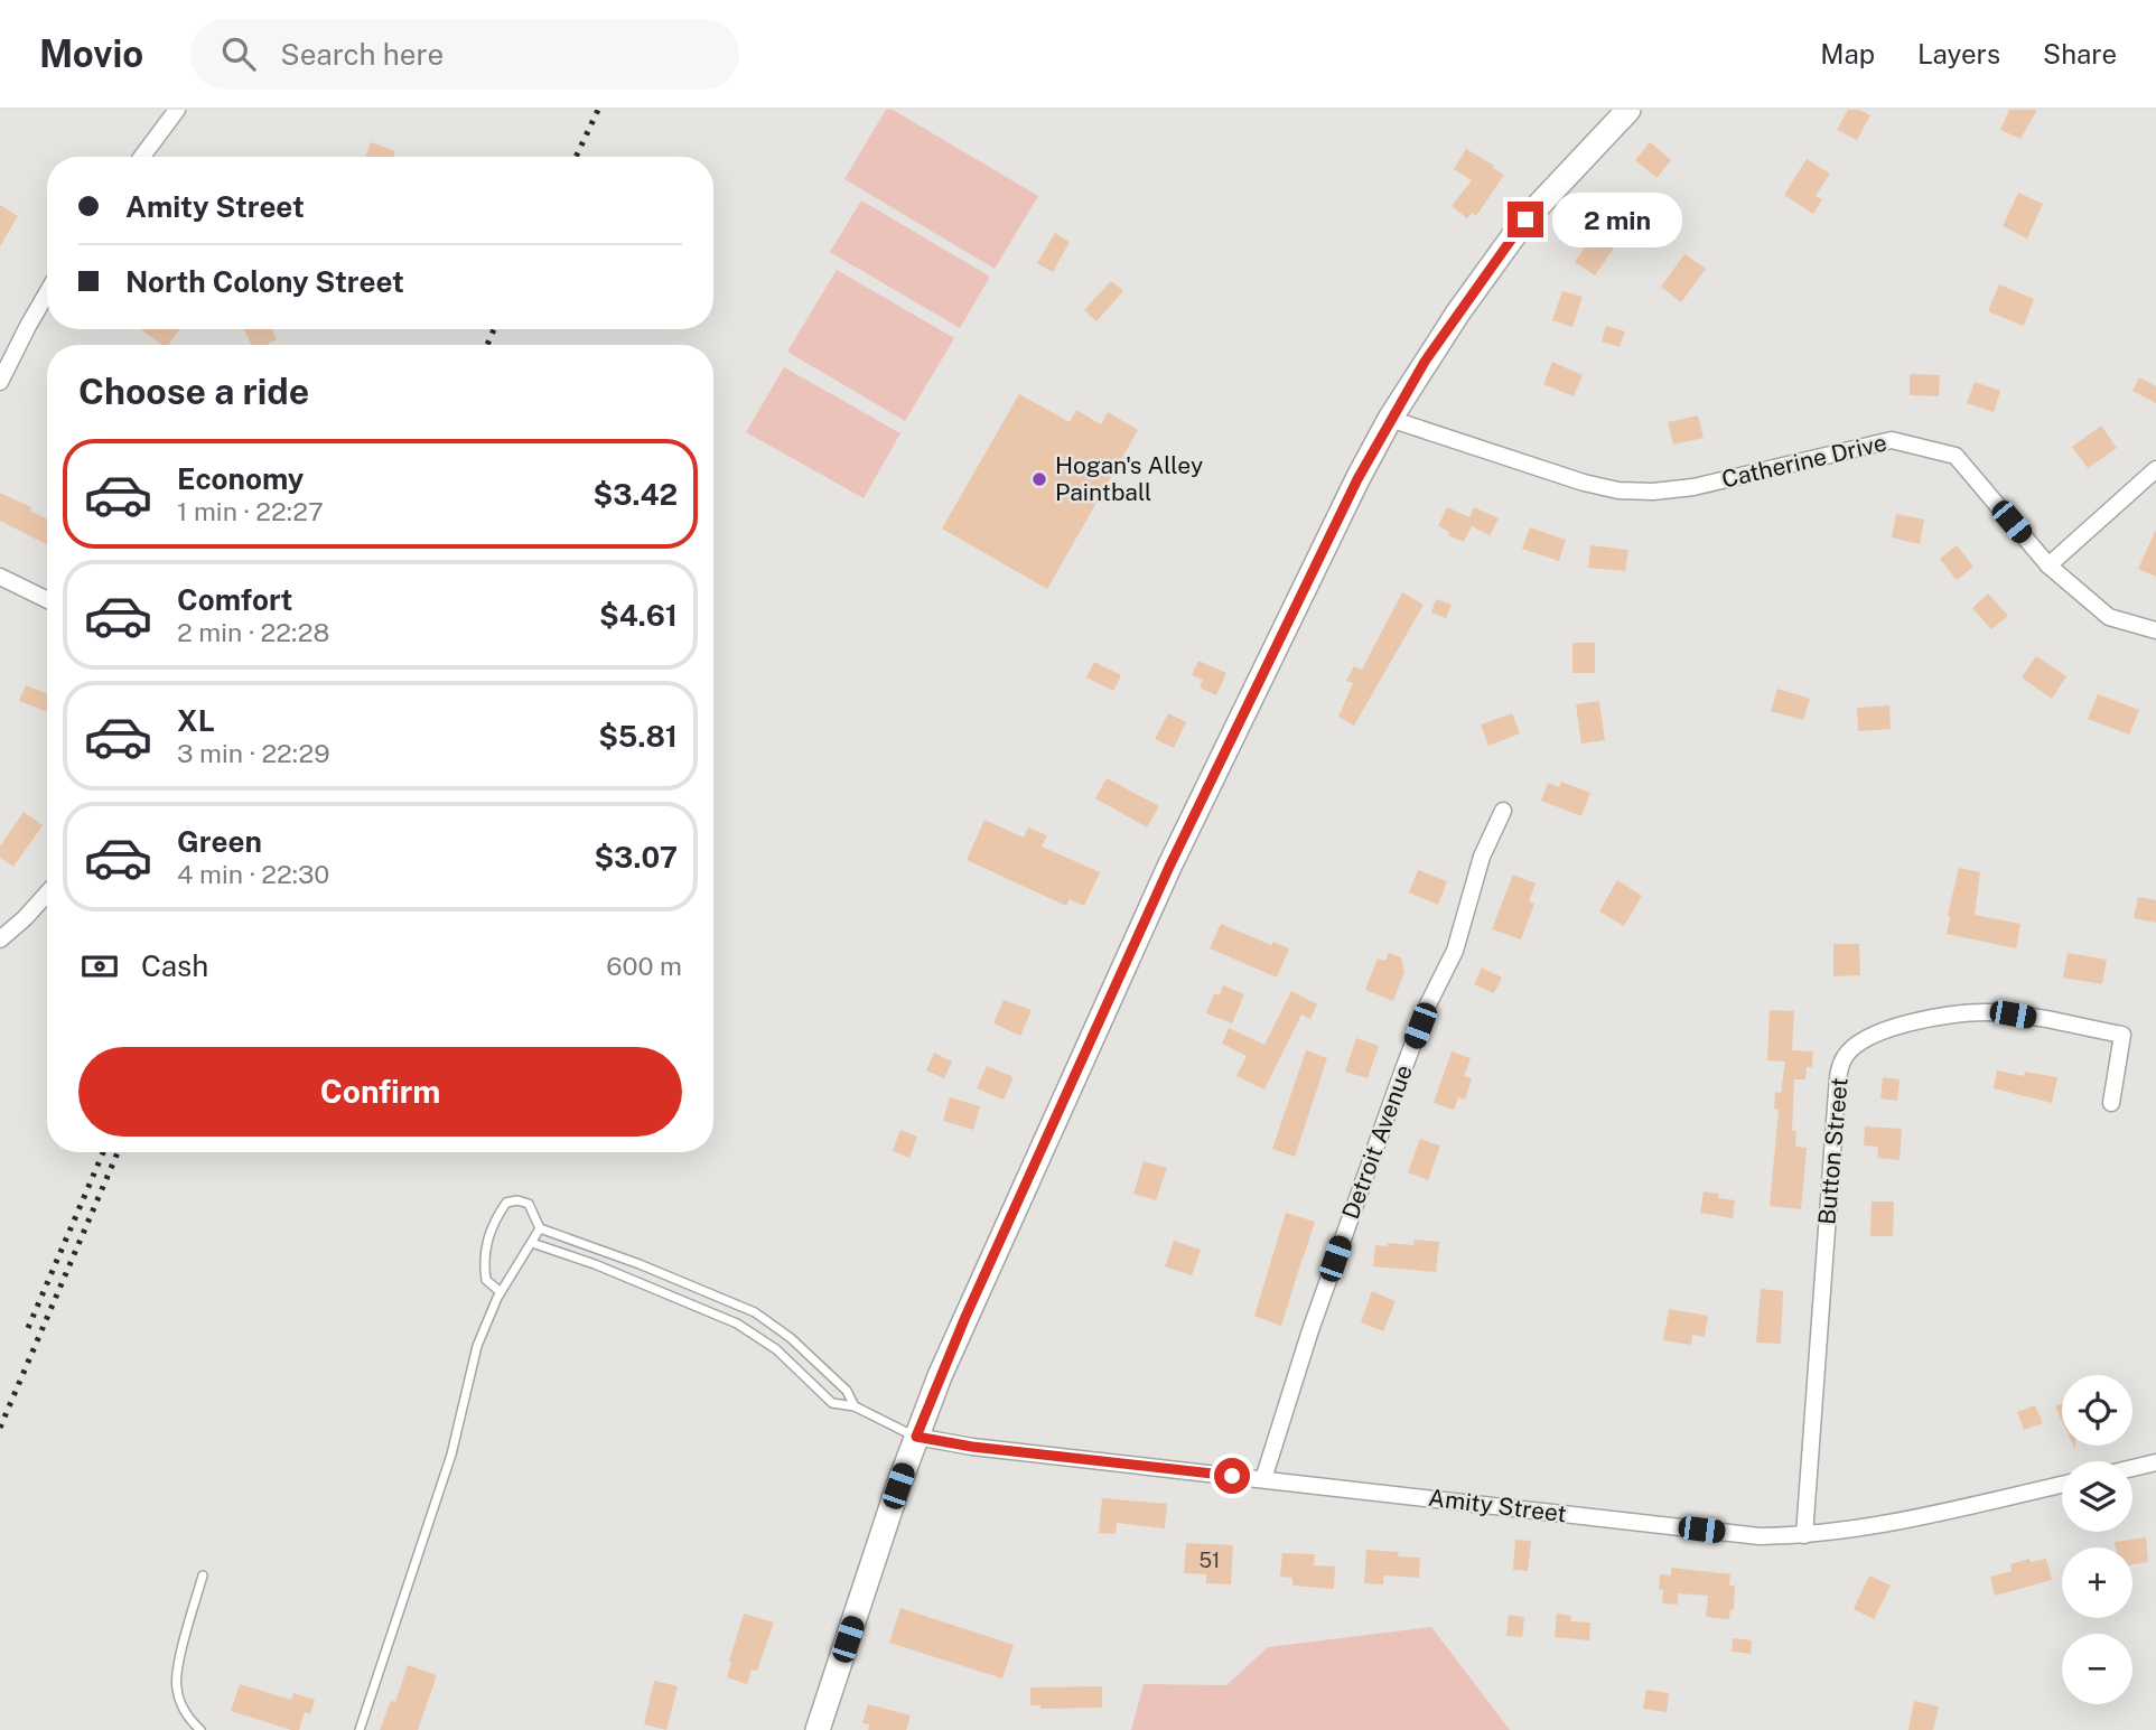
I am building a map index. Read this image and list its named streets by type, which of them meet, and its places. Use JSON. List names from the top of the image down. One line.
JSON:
{"streets":{"street":["Catherine Drive","Detroit Avenue","Button Street","Amity Street"]},"crossings":[["Detroit Avenue","Amity Street"],["Button Street","Amity Street"]],"places":["Hogan's Alley Paintball"],"house_numbers":["51"],"page":{"header":"Movio","search":"Search here","nav":["Map","Layers","Share"],"banner":["Amity Street","North Colony Street"],"bubble":"2 min","heading":"Choose a ride","list":[{"name":"Economy","note":"1 min · 22:27","value":"$3.42"},{"name":"Comfort","note":"2 min · 22:28","value":"$4.61"},{"name":"XL","note":"3 min · 22:29","value":"$5.81"},{"name":"Green","note":"4 min · 22:30","value":"$3.07"}],"pay":["Cash","600 m"],"buttons":"Confirm","map_buttons":["+","−"]}}
